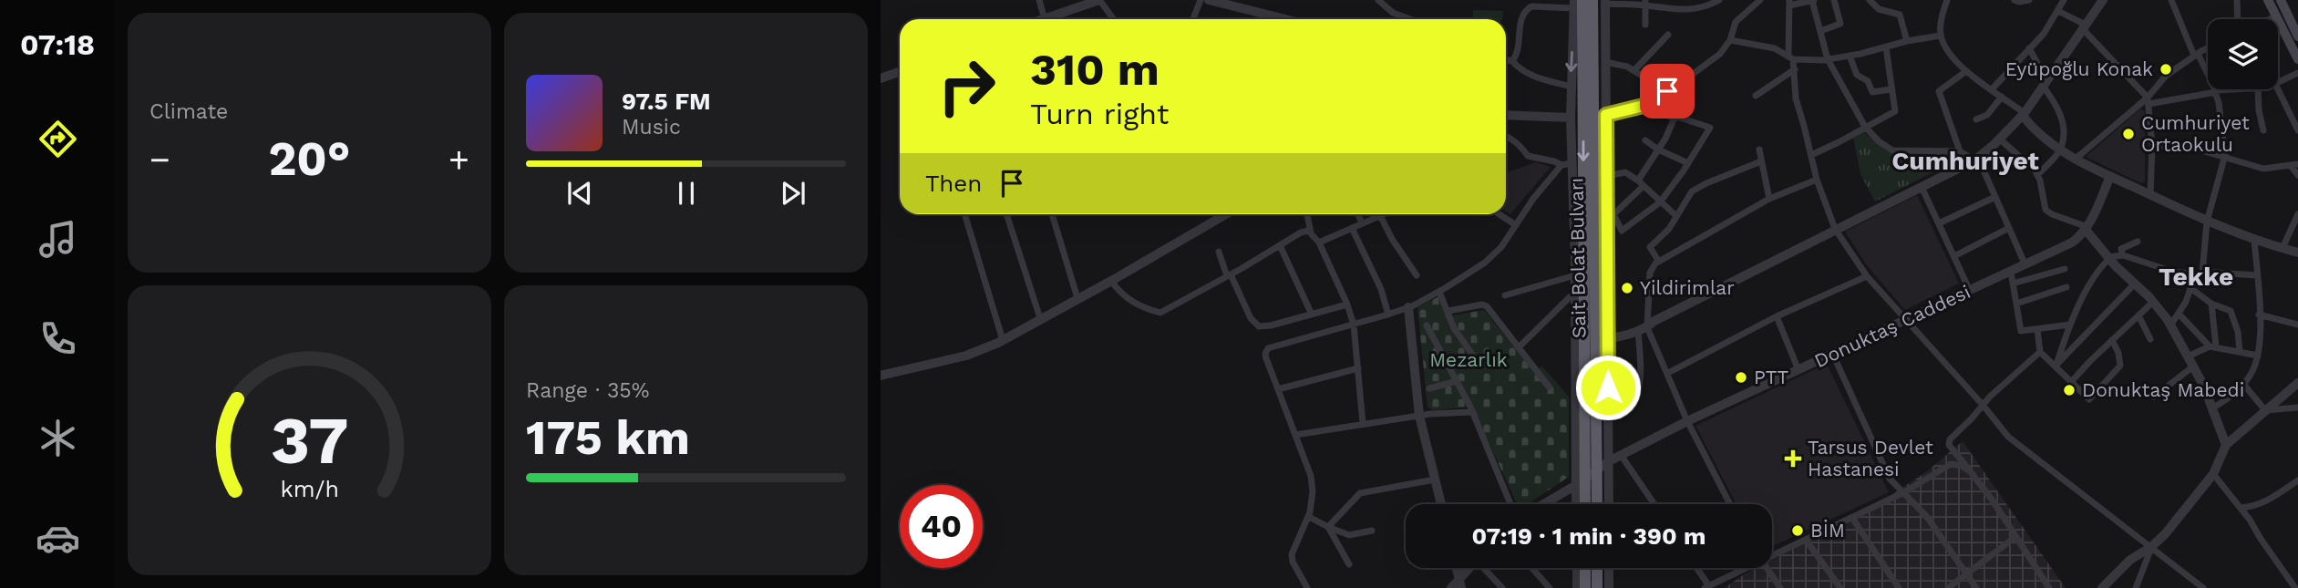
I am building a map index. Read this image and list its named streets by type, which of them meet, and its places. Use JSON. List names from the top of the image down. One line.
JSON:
{"streets":{"highway":["Sait Bolat Bulvarı"],"street":["Donuktaş Caddesi"]},"crossings":[["Sait Bolat Bulvarı","Donuktaş Caddesi"]],"districts":["Cumhuriyet","Tekke"],"parks":["Mezarlık"],"places":{"other":["Eyüpoğlu Konak","Cumhuriyet Ortaokulu","Yildirimlar","PTT","Donuktaş Mabedi","BİM"],"health":["Tarsus Devlet Hastanesi"]},"page":{"tabs":"07:18","tile":["Climate",["Range · 35%","175 km"]],"turn":["310 m","Turn right"],"song":["97.5 FM","Music"],"heat":["−","20°","+"],"then":"Then","limit":"40","trip":"07:19 · 1 min · 390 m","gauge":["37","km/h"]}}
